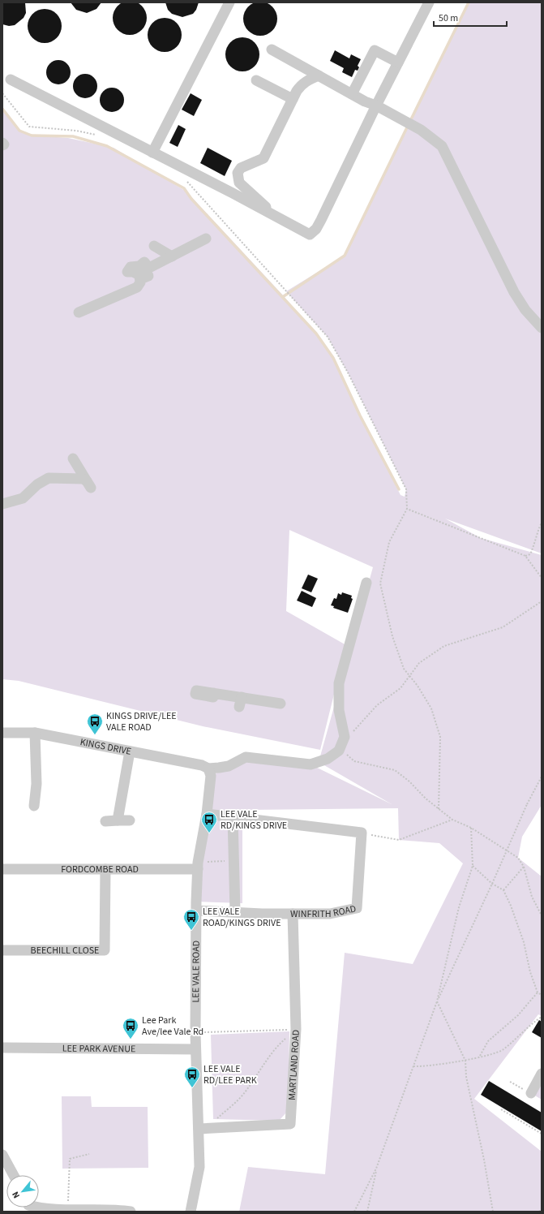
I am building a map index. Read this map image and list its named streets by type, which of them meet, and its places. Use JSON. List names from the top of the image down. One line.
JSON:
{"streets":{"street":["KINGS DRIVE","FORDCOMBE ROAD","WINFRITH ROAD","BEECHILL CLOSE","LEE VALE ROAD","LEE PARK AVENUE","MARTLAND ROAD"]},"crossings":[["KINGS DRIVE","LEE VALE ROAD"],["FORDCOMBE ROAD","BEECHILL CLOSE"],["FORDCOMBE ROAD","LEE VALE ROAD"],["WINFRITH ROAD","LEE VALE ROAD"],["WINFRITH ROAD","MARTLAND ROAD"],["LEE VALE ROAD","LEE PARK AVENUE"],["LEE VALE ROAD","MARTLAND ROAD"]],"places":{"bus stop":["KINGS DRIVE/LEE VALE ROAD","LEE VALE RD/KINGS DRIVE","LEE VALE ROAD/KINGS DRIVE","Lee Park Ave/lee Vale Rd","LEE VALE RD/LEE PARK"]},"scale_bar":"50 m","north":"bottom left"}
